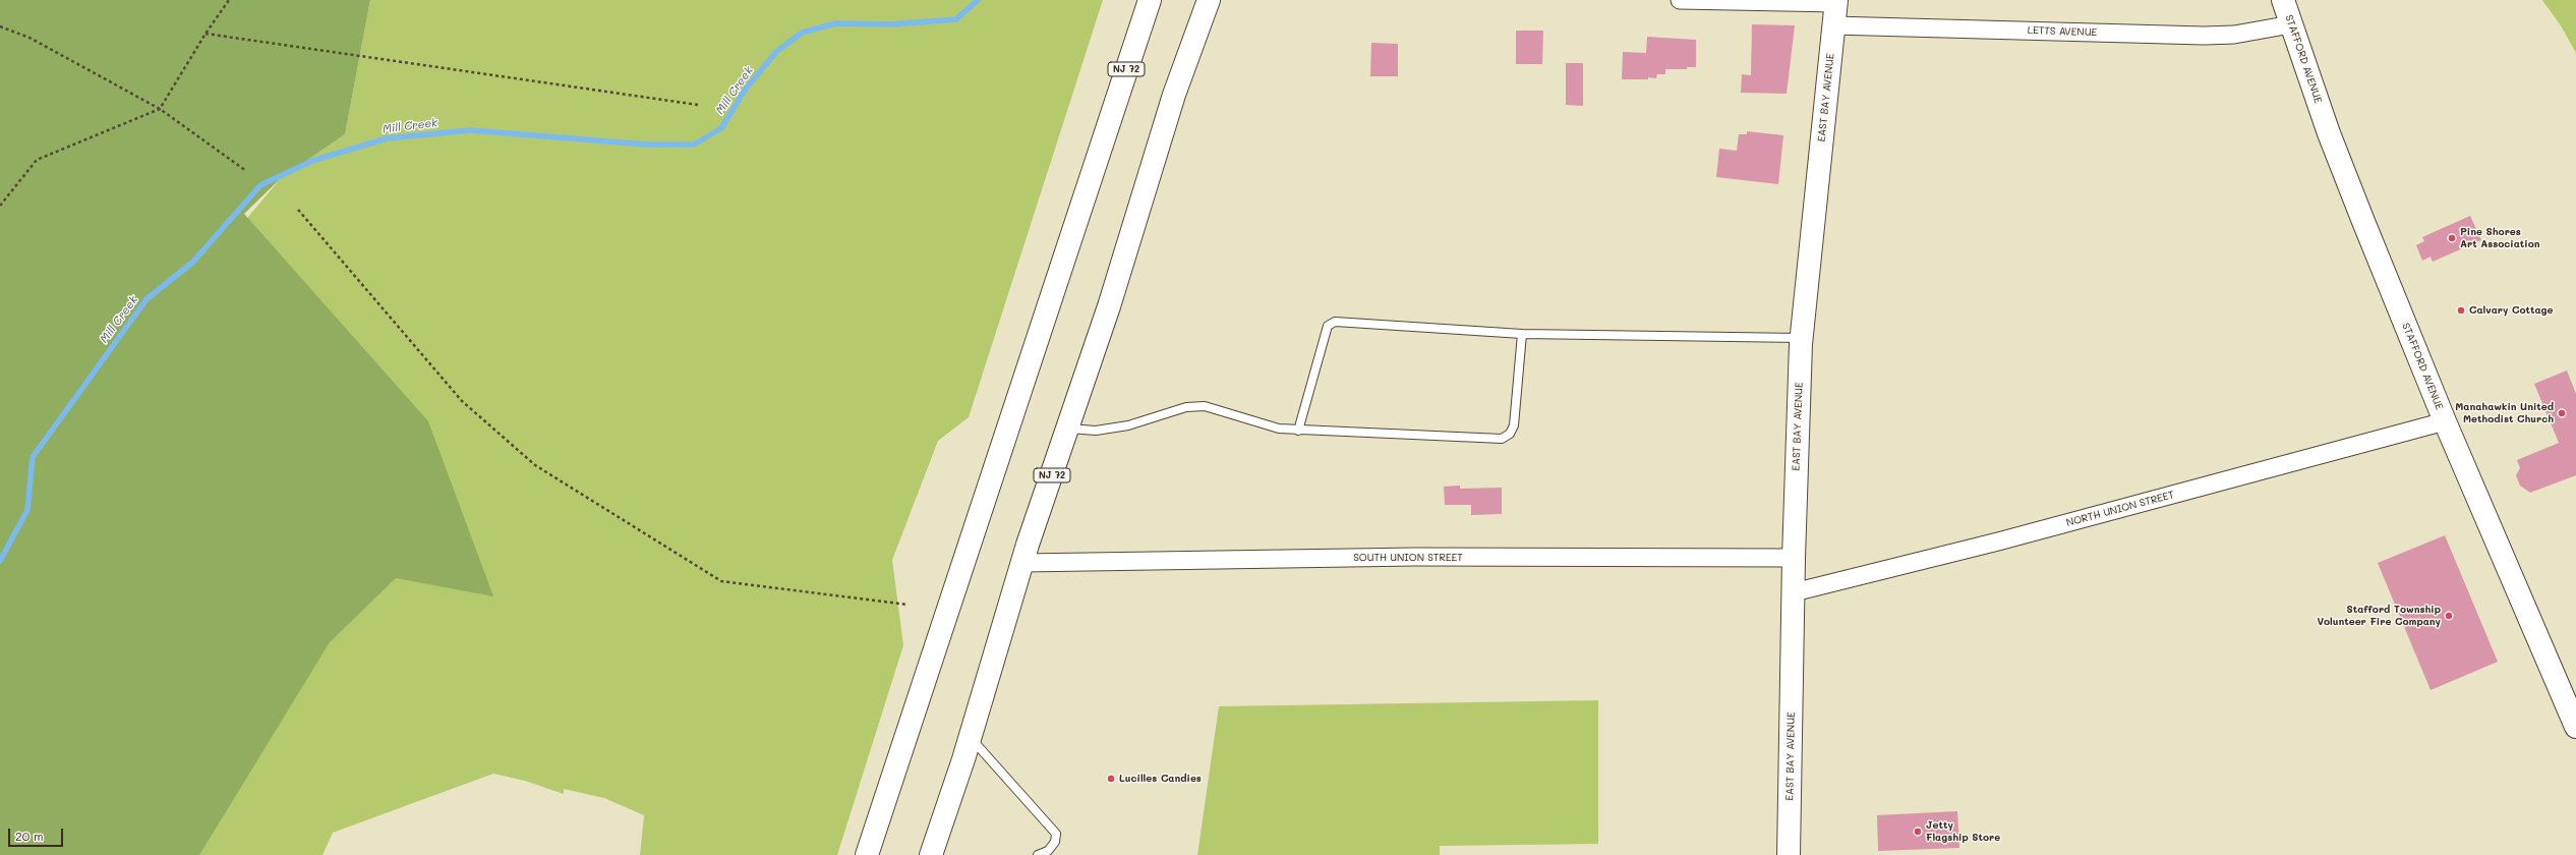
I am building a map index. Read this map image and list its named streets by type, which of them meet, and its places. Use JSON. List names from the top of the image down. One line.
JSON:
{"streets":{"main road":["STAFFORD AVENUE","NJ 72","EAST BAY AVENUE"],"street":["LETTS AVENUE","NORTH UNION STREET","SOUTH UNION STREET"]},"crossings":[["LETTS AVENUE","STAFFORD AVENUE"],["LETTS AVENUE","EAST BAY AVENUE"],["STAFFORD AVENUE","NORTH UNION STREET"],["NJ 72","SOUTH UNION STREET"],["EAST BAY AVENUE","NORTH UNION STREET"],["EAST BAY AVENUE","SOUTH UNION STREET"]],"water":["Mill Creek"],"places":["Pine Shores Art Association","Calvary Cottage","Manahawkin United Methodist Church","Stafford Township Volunteer Fire Company","Lucilles Candies","Jetty Flagship Store"],"scale_bar":"20 m"}
